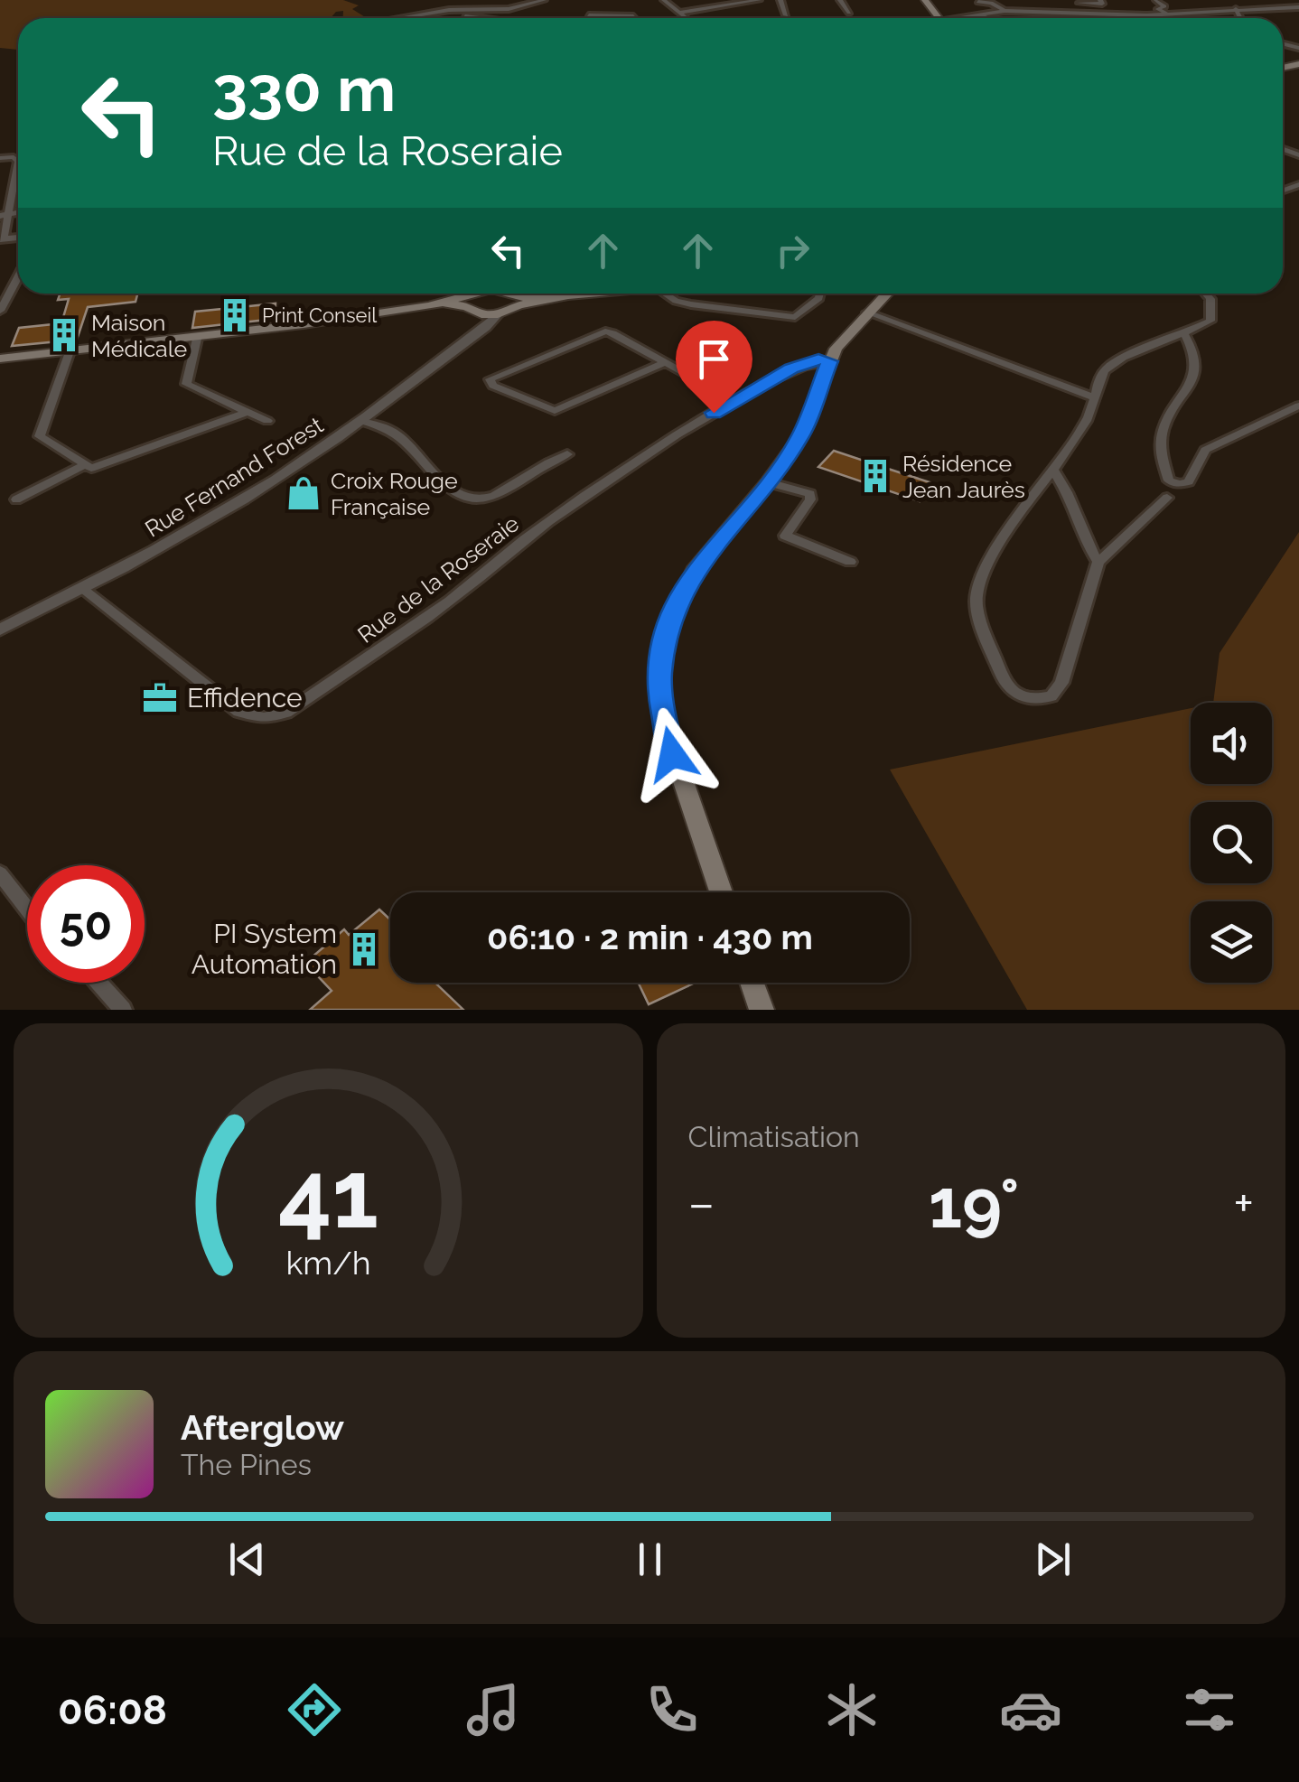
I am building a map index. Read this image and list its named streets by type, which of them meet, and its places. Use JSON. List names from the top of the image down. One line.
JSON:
{"streets":{"street":["Rue Fernand Forest","Rue de la Roseraie"]},"crossings":[["Rue Fernand Forest","Rue de la Roseraie"]],"places":{"building":["Print Conseil","Maison Médicale","Résidence Jean Jaurès","PI System Automation"],"shop":["Croix Rouge Française"],"office":["Effidence"]},"page":{"turn":["330 m","Rue de la Roseraie"],"limit":"50","trip":"06:10 · 2 min · 430 m","tile":"Climatisation","heat":["−","19°","+"],"song":["Afterglow","The Pines"],"tabs":"06:08","gauge":["41","km/h"]}}
